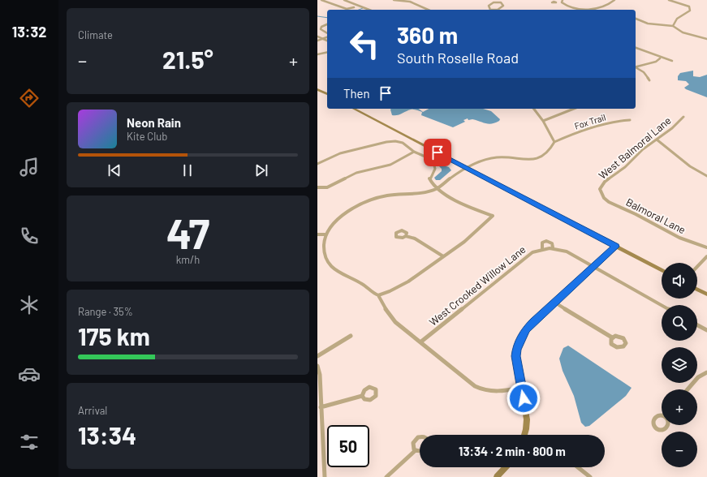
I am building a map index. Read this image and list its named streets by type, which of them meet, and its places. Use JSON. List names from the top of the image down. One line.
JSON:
{"streets":{"street":["Fox Trail","West Balmoral Lane","Balmoral Lane","West Crooked Willow Lane"]},"crossings":[["West Balmoral Lane","Balmoral Lane"]],"page":{"tabs":"13:32","tile":["Climate",["47","km/h"],["Range · 35%","175 km"],["Arrival","13:34"]],"turn":["360 m","South Roselle Road"],"heat":["−","21.5°","+"],"then":"Then","song":["Neon Rain","Kite Club"],"map_buttons":["+","−"],"limit":"50","trip":"13:34 · 2 min · 800 m"}}
